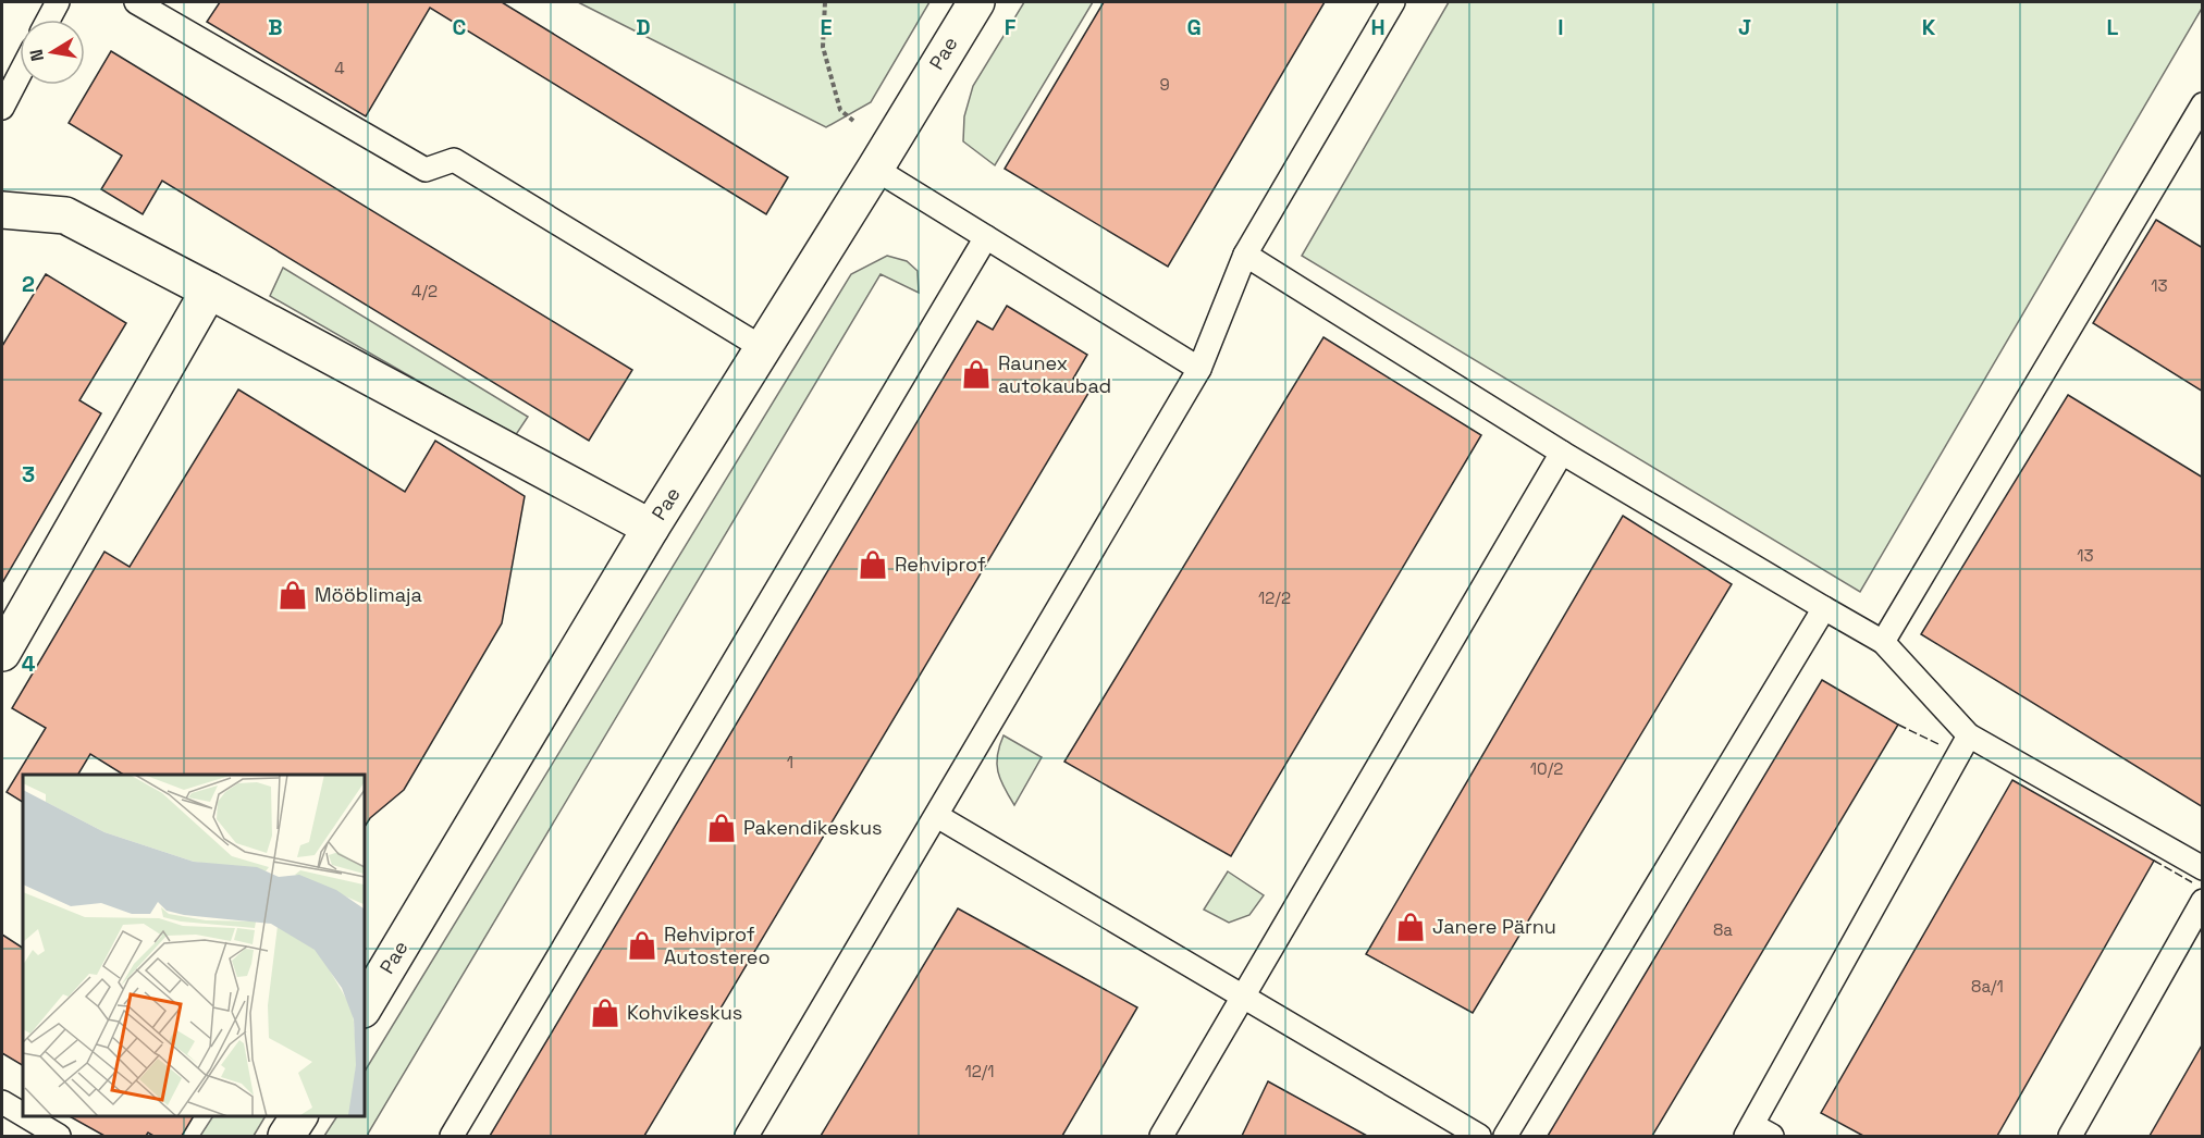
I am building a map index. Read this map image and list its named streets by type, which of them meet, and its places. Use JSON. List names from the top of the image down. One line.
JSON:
{"streets":{"street":["Pae"]},"places":{"shop":["Raunex autokaubad","Rehviprof","Mööblimaja","Pakendikeskus","Janere Pärnu","Rehviprof Autostereo","Kohvikeskus"]},"house_numbers":["4","9","13","4/2","13","12/2","1","10/2","8a","8a/1","12/1"],"north":"left","grid":{"columns":["B","C","D","E","F","G","H","I","J","K","L"],"rows":["2","3","4"]}}
